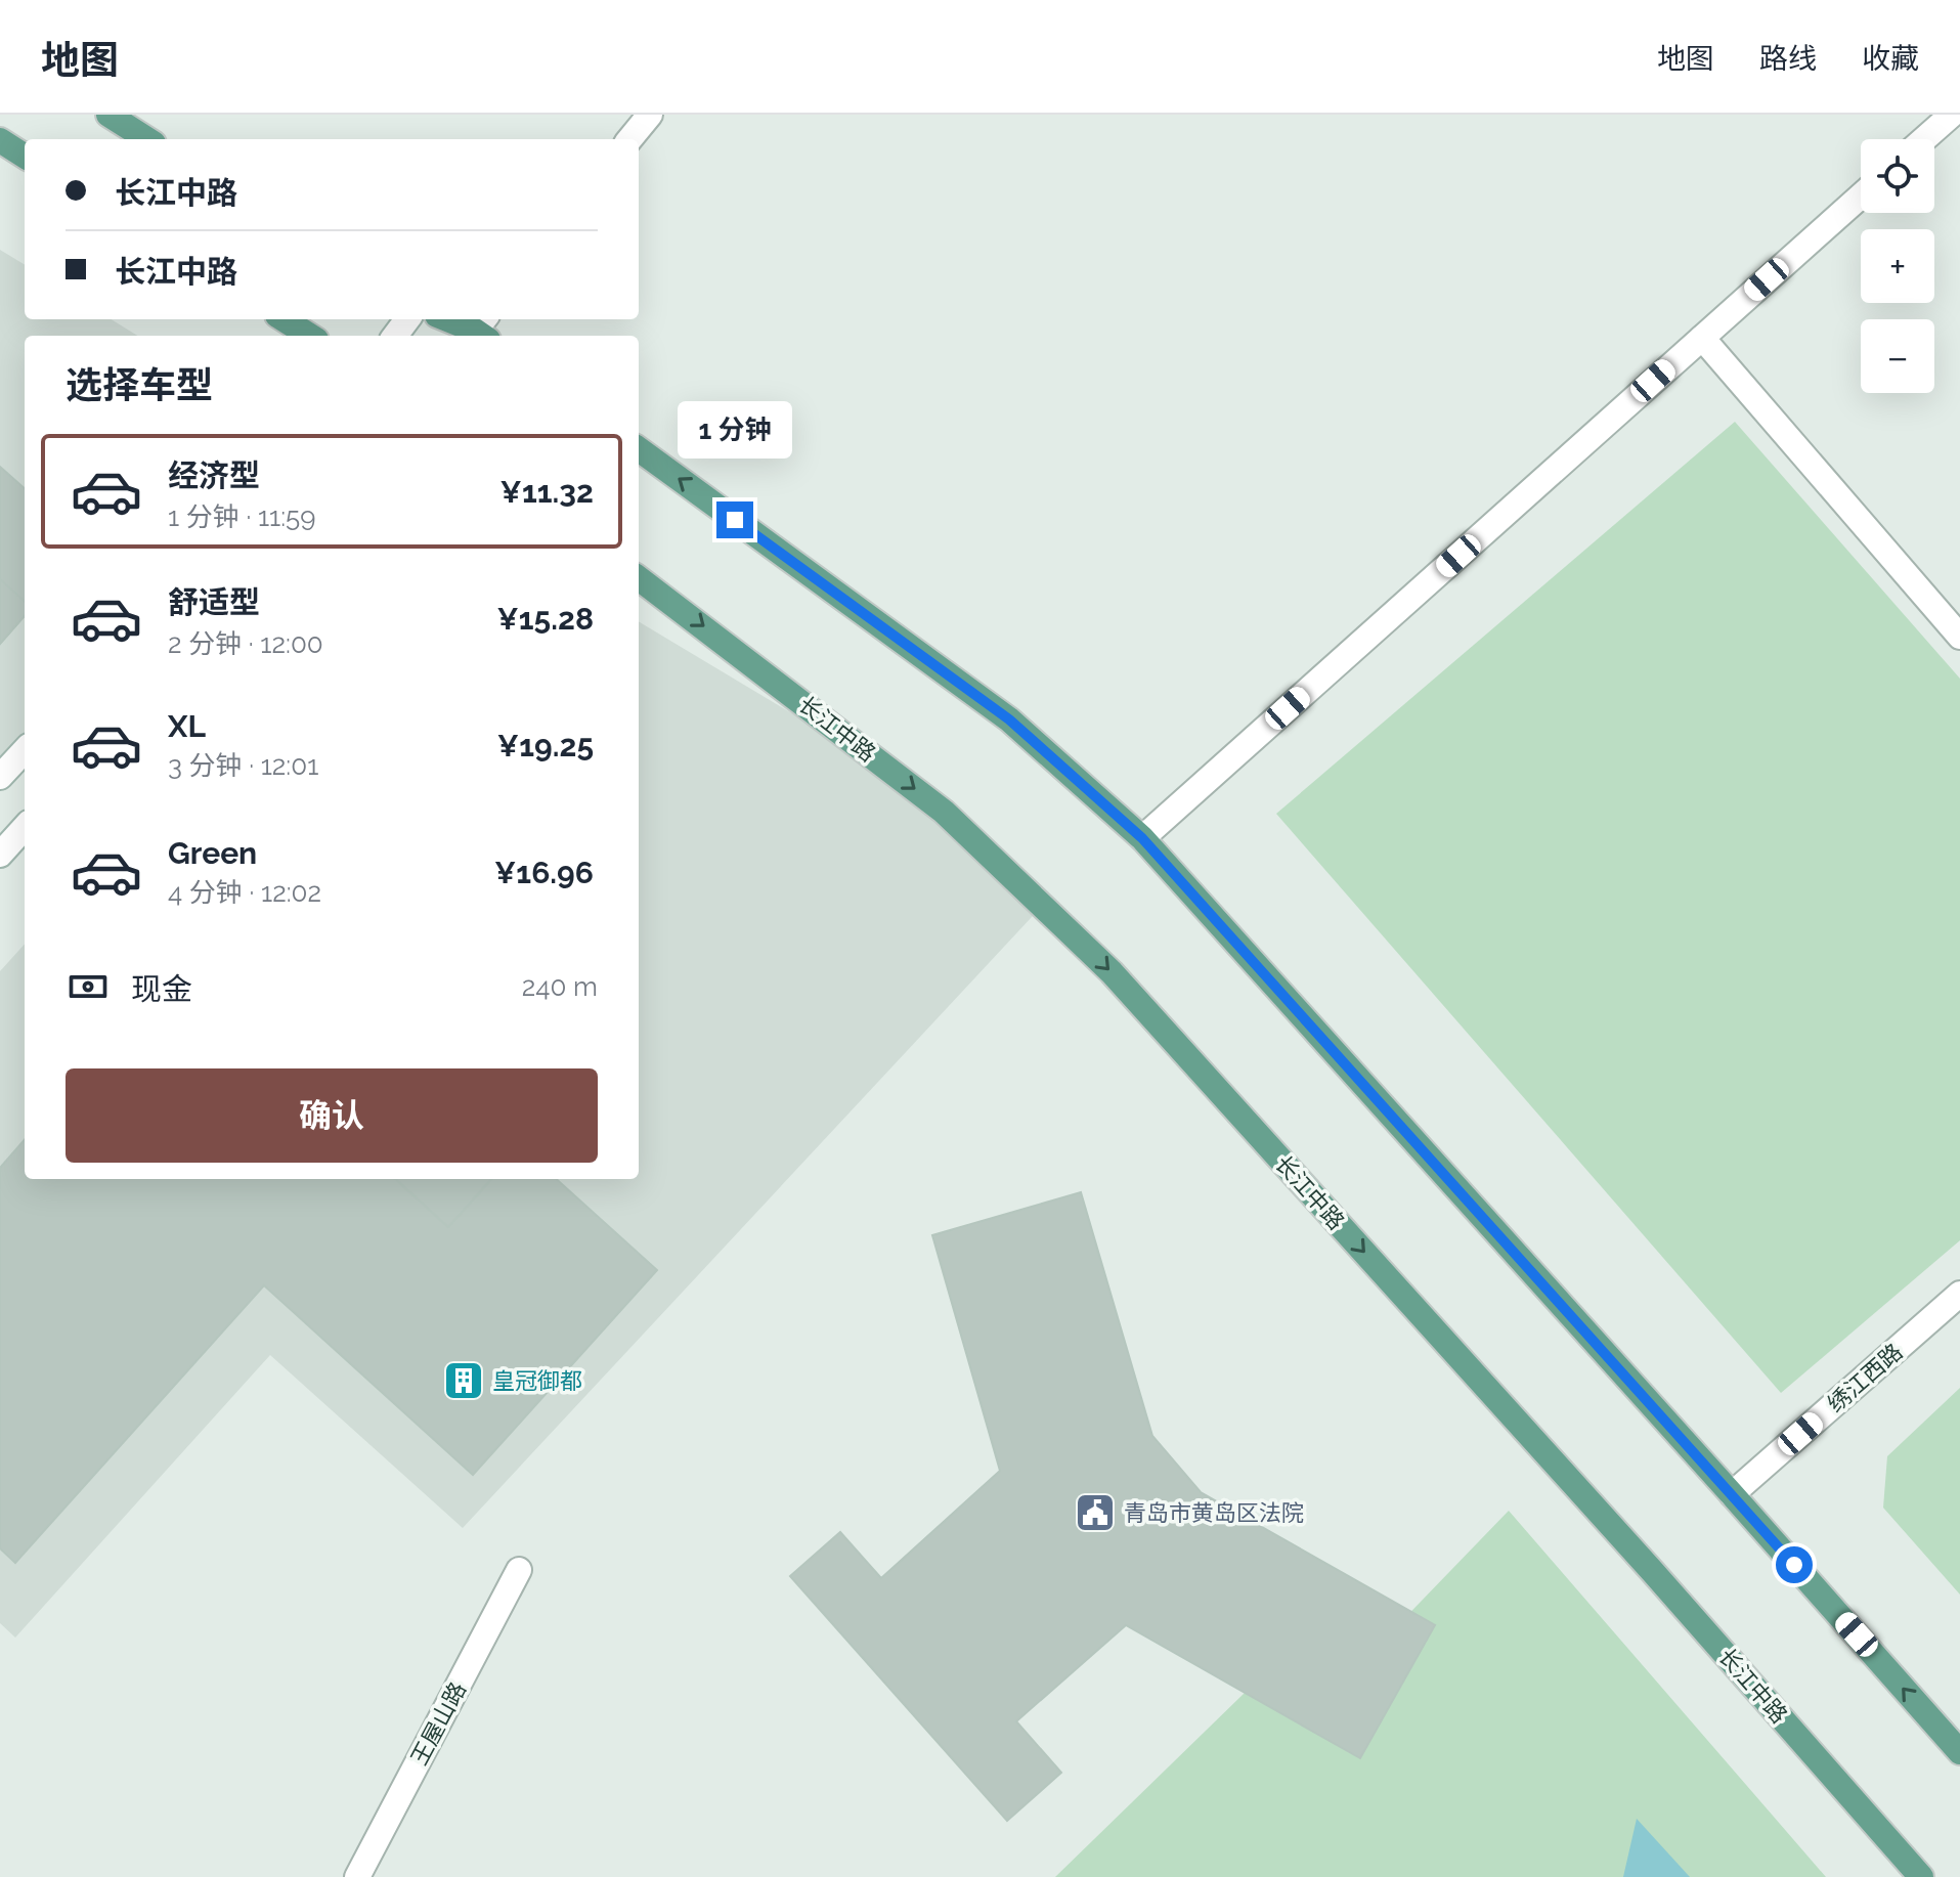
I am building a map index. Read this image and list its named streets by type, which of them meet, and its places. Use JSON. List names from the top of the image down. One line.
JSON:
{"streets":{"main road":["长江中路"],"street":["绣江西路","王屋山路"]},"places":{"building":["皇冠御都"],"public building":["青岛市黄岛区法院"]},"page":{"header":"地图","nav":["地图","路线","收藏"],"map_buttons":["+","−"],"banner":["长江中路","长江中路"],"heading":"选择车型","bubble":"1 分钟","list":[{"name":"经济型","note":"1 分钟 · 11:59","value":"¥11.32"},{"name":"舒适型","note":"2 分钟 · 12:00","value":"¥15.28"},{"name":"XL","note":"3 分钟 · 12:01","value":"¥19.25"},{"name":"Green","note":"4 分钟 · 12:02","value":"¥16.96"}],"pay":["现金","240 m"],"buttons":"确认"}}
